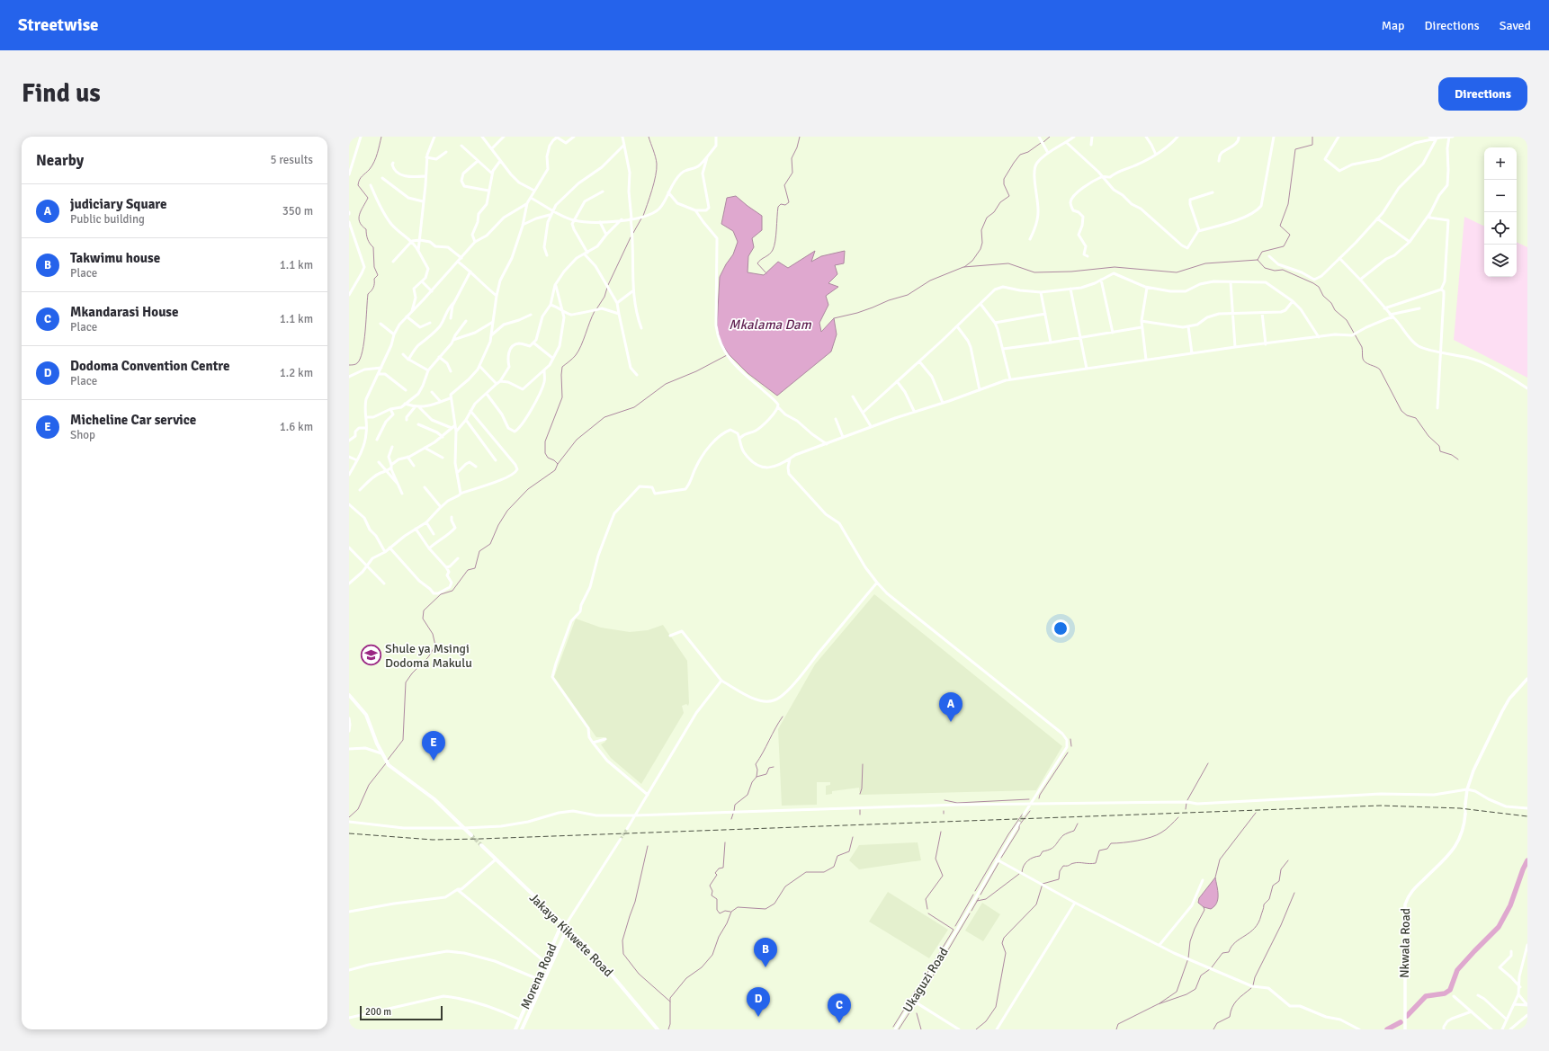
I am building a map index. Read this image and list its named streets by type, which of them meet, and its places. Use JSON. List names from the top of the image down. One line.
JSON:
{"streets":{"main road":["Jakaya Kikwete Road","Morena Road"],"street":["Nkwala Road","Ukaguzi Road"]},"crossings":[["Jakaya Kikwete Road","Morena Road"]],"water":["Mkalama Dam"],"places":{"school or university":["Shule ya Msingi Dodoma Makulu"]},"scale_bar":"200 m","page":{"header":"Streetwise","nav":["Map","Directions","Saved"],"buttons":"Directions","title":"Find us","heading":["Nearby","5 results"],"map_buttons":["+","−"],"list":[{"mark":"A","name":"judiciary Square","note":"Public building","value":"350 m"},{"mark":"B","name":"Takwimu house","note":"Place","value":"1.1 km"},{"mark":"C","name":"Mkandarasi House","note":"Place","value":"1.1 km"},{"mark":"D","name":"Dodoma Convention Centre","note":"Place","value":"1.2 km"},{"mark":"E","name":"Micheline Car service","note":"Shop","value":"1.6 km"}],"pins":["A","E","B","D","C"],"scale":"200 m"}}
